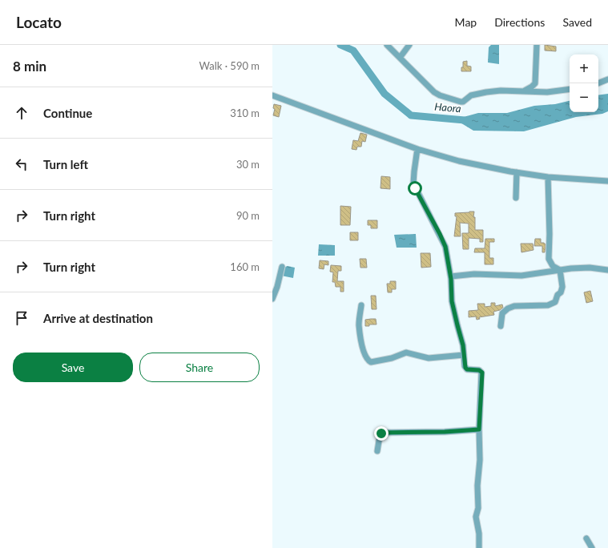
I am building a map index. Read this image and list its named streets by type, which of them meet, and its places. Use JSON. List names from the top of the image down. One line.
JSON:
{"water":["Haora"],"page":{"header":"Locato","nav":["Map","Directions","Saved"],"heading":["8 min","Walk · 590 m"],"map_buttons":["+","−"],"list":[["Continue","310 m"],["Turn left","30 m"],["Turn right","90 m"],["Turn right","160 m"],"Arrive at destination"],"buttons":["Save","Share"]}}
